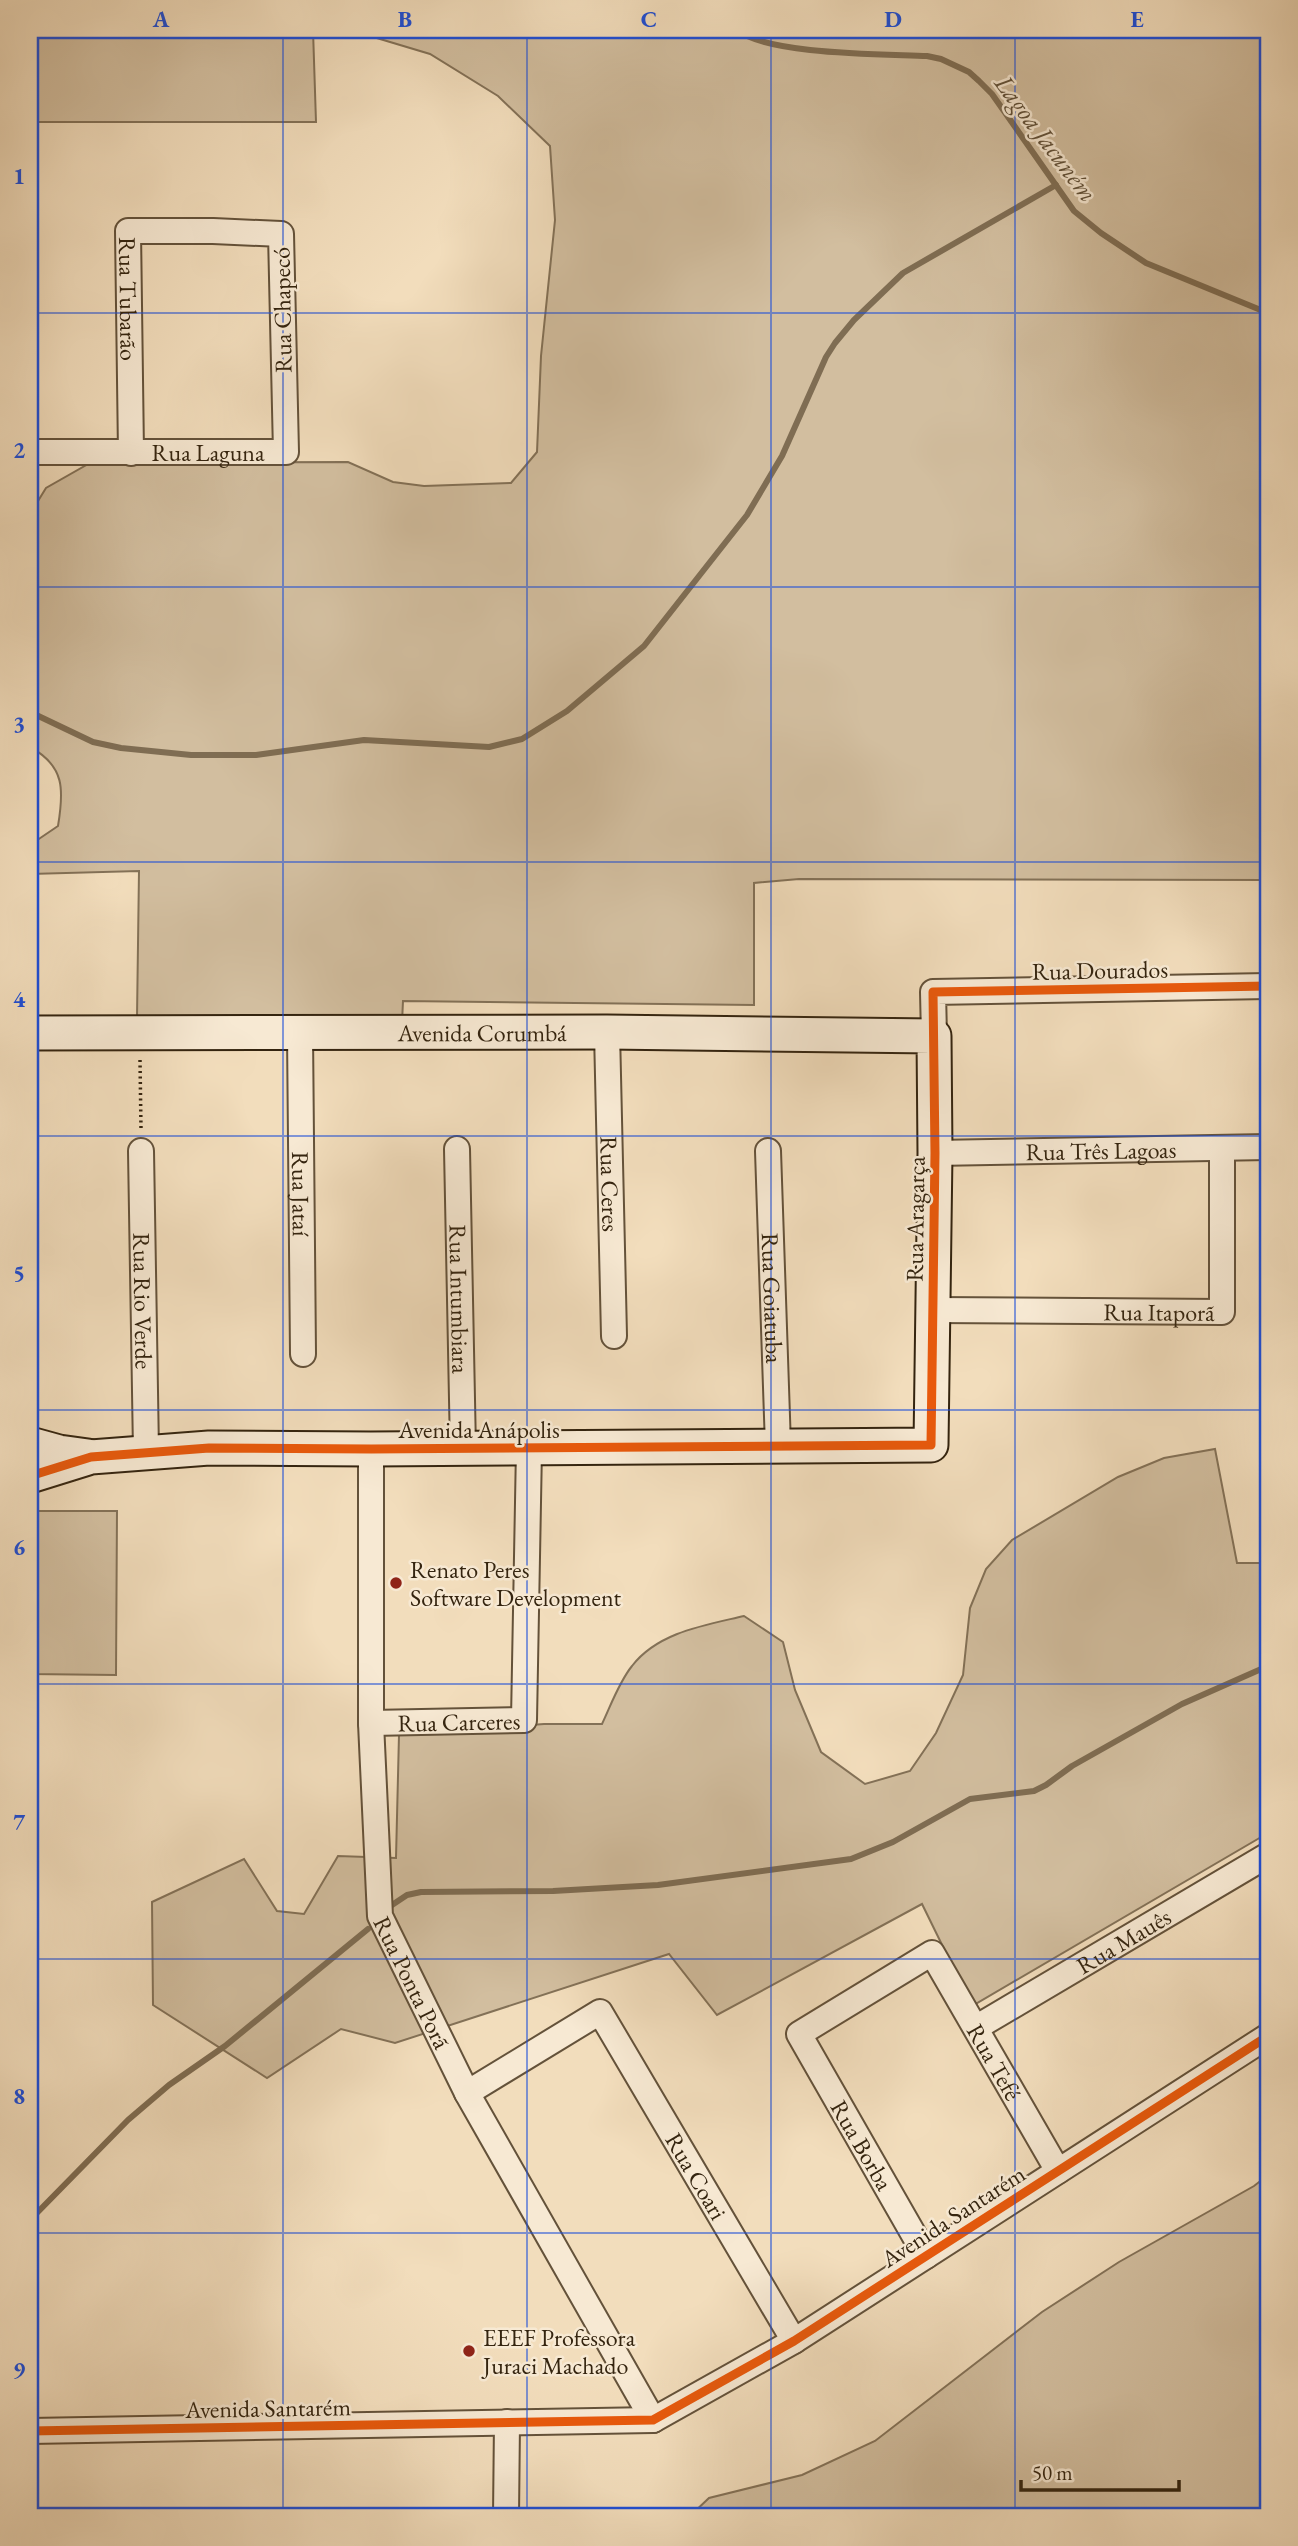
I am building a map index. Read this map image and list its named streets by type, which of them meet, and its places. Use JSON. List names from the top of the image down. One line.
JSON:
{"streets":{"street":["Rua Tubarão","Rua Chapecó","Rua Laguna","Rua Dourados","Avenida Corumbá","Rua Três Lagoas","Rua Ceres","Rua Jataí","Rua Aragarça","Rua Goiatuba","Rua Intumbiara","Rua Rio Verde","Rua Itaporã","Avenida Anápolis","Rua Carceres","Rua Mauês","Rua Ponta Porã","Rua Tefé","Rua Borba","Rua Coari","Avenida Santarém"]},"crossings":[["Rua Tubarão","Rua Chapecó"],["Rua Tubarão","Rua Laguna"],["Rua Chapecó","Rua Laguna"],["Rua Dourados","Rua Aragarça"],["Avenida Corumbá","Rua Ceres"],["Avenida Corumbá","Rua Jataí"],["Avenida Corumbá","Rua Aragarça"],["Rua Três Lagoas","Rua Aragarça"],["Rua Três Lagoas","Rua Itaporã"],["Rua Aragarça","Rua Itaporã"],["Rua Aragarça","Avenida Anápolis"],["Rua Goiatuba","Avenida Anápolis"],["Rua Intumbiara","Avenida Anápolis"],["Rua Rio Verde","Avenida Anápolis"],["Avenida Anápolis","Rua Carceres"],["Avenida Anápolis","Rua Ponta Porã"],["Rua Carceres","Rua Ponta Porã"],["Rua Mauês","Rua Tefé"],["Rua Ponta Porã","Rua Coari"],["Rua Ponta Porã","Avenida Santarém"],["Rua Tefé","Rua Borba"],["Rua Tefé","Avenida Santarém"],["Rua Borba","Avenida Santarém"],["Rua Coari","Avenida Santarém"]],"water":["Lagoa Jacuném"],"places":["Renato Peres Software Development","EEEF Professora Juraci Machado"],"scale_bar":"50 m","grid":{"columns":["A","B","C","D","E"],"rows":["1","2","3","4","5","6","7","8","9"]}}
